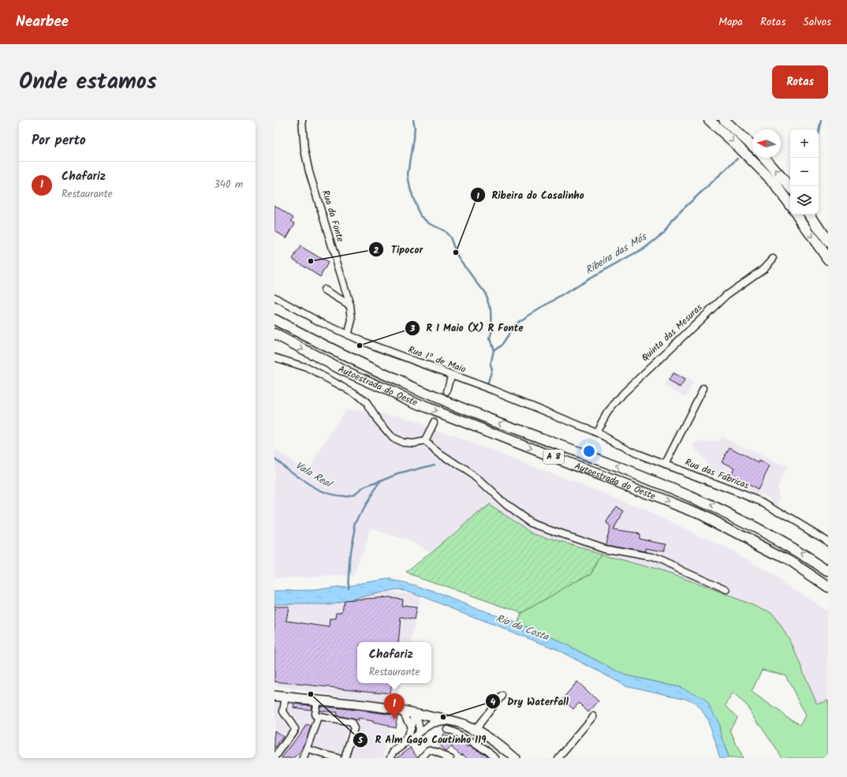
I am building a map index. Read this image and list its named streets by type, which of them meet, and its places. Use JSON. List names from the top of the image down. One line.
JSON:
{"streets":{"highway":["Autoestrada do Oeste","A 8"],"street":["Rua da Fonte","Quinta das Mesuras","Rua 1º de Maio","Rua das Fábricas"]},"crossings":[["Rua da Fonte","Rua 1º de Maio"],["Quinta das Mesuras","Rua 1º de Maio"],["Quinta das Mesuras","Rua das Fábricas"],["Rua 1º de Maio","Rua das Fábricas"]],"water":["Ribeira das Mós","Vala Real","Rio da Costa"],"places":["Ribeira do Casalinho","Tipocor","R 1 Maio (X) R Fonte","R Alm Gago Coutinho 119","Dry Waterfall"],"north":"left","page":{"header":"Nearbee","nav":["Mapa","Rotas","Salvos"],"title":"Onde estamos","buttons":"Rotas","heading":"Por perto","map_buttons":["+","−"],"list":[{"mark":"1","name":"Chafariz","note":"Restaurante","value":"340 m"}],"popup":["Chafariz","Restaurante"],"pins":"1"}}
